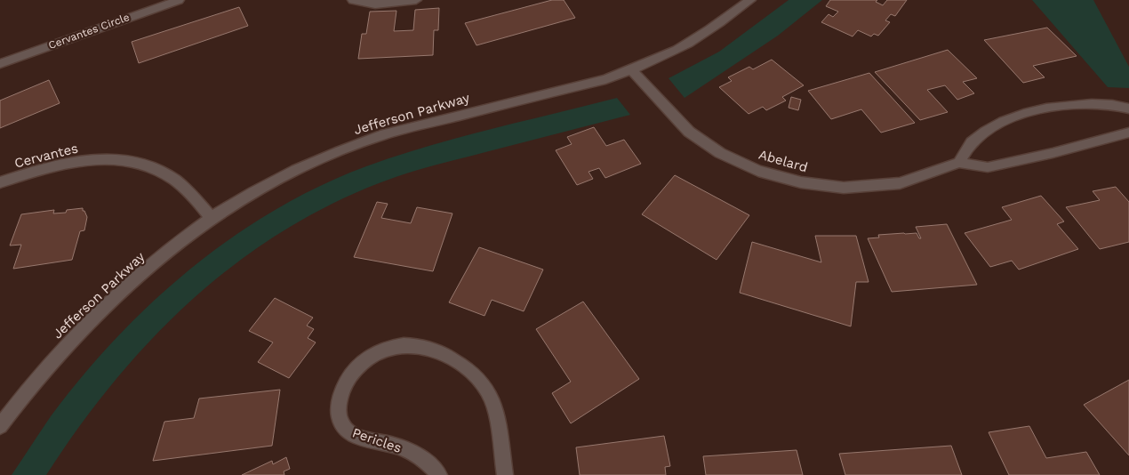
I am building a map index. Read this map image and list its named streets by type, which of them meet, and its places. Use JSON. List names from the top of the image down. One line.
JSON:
{"streets":{"street":["Cervantes Circle","Jefferson Parkway","Cervantes","Abelard","Pericles"]},"crossings":[["Jefferson Parkway","Cervantes"],["Jefferson Parkway","Abelard"]]}
